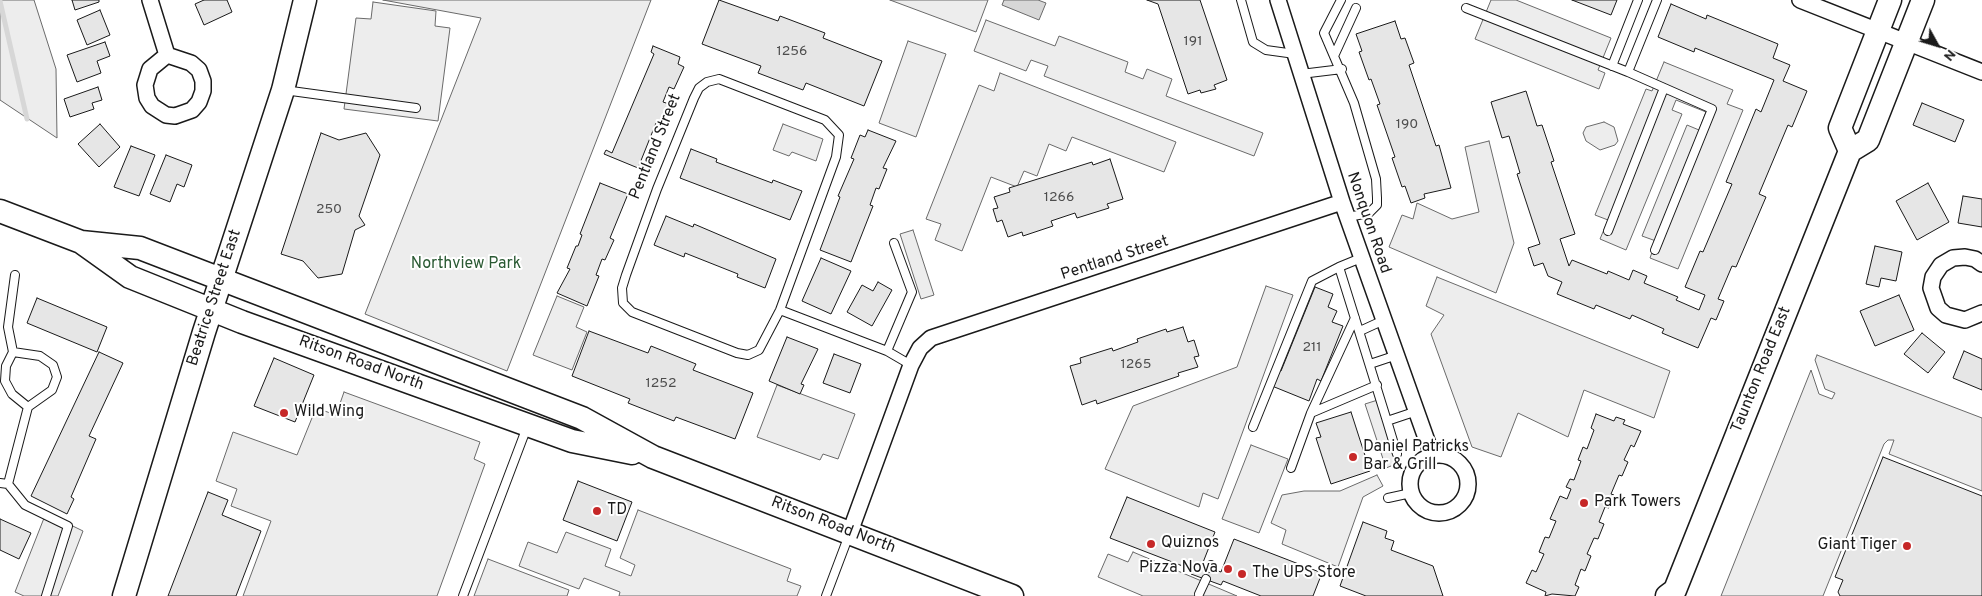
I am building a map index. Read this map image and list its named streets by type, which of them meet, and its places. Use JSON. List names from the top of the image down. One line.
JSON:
{"streets":{"main road":["Beatrice Street East","Ritson Road North","Taunton Road East"],"street":["Pentland Street","Nonquon Road"]},"crossings":[["Pentland Street","Nonquon Road"],["Pentland Street","Ritson Road North"],["Beatrice Street East","Ritson Road North"]],"parks":["Northview Park"],"places":["Wild Wing","Daniel Patricks Bar & Grill","Park Towers","TD","Quiznos","Giant Tiger","Pizza Nova","The UPS Store"],"house_numbers":["191","1256","190","1266","250","211","1265","1252"],"north":"bottom right"}
